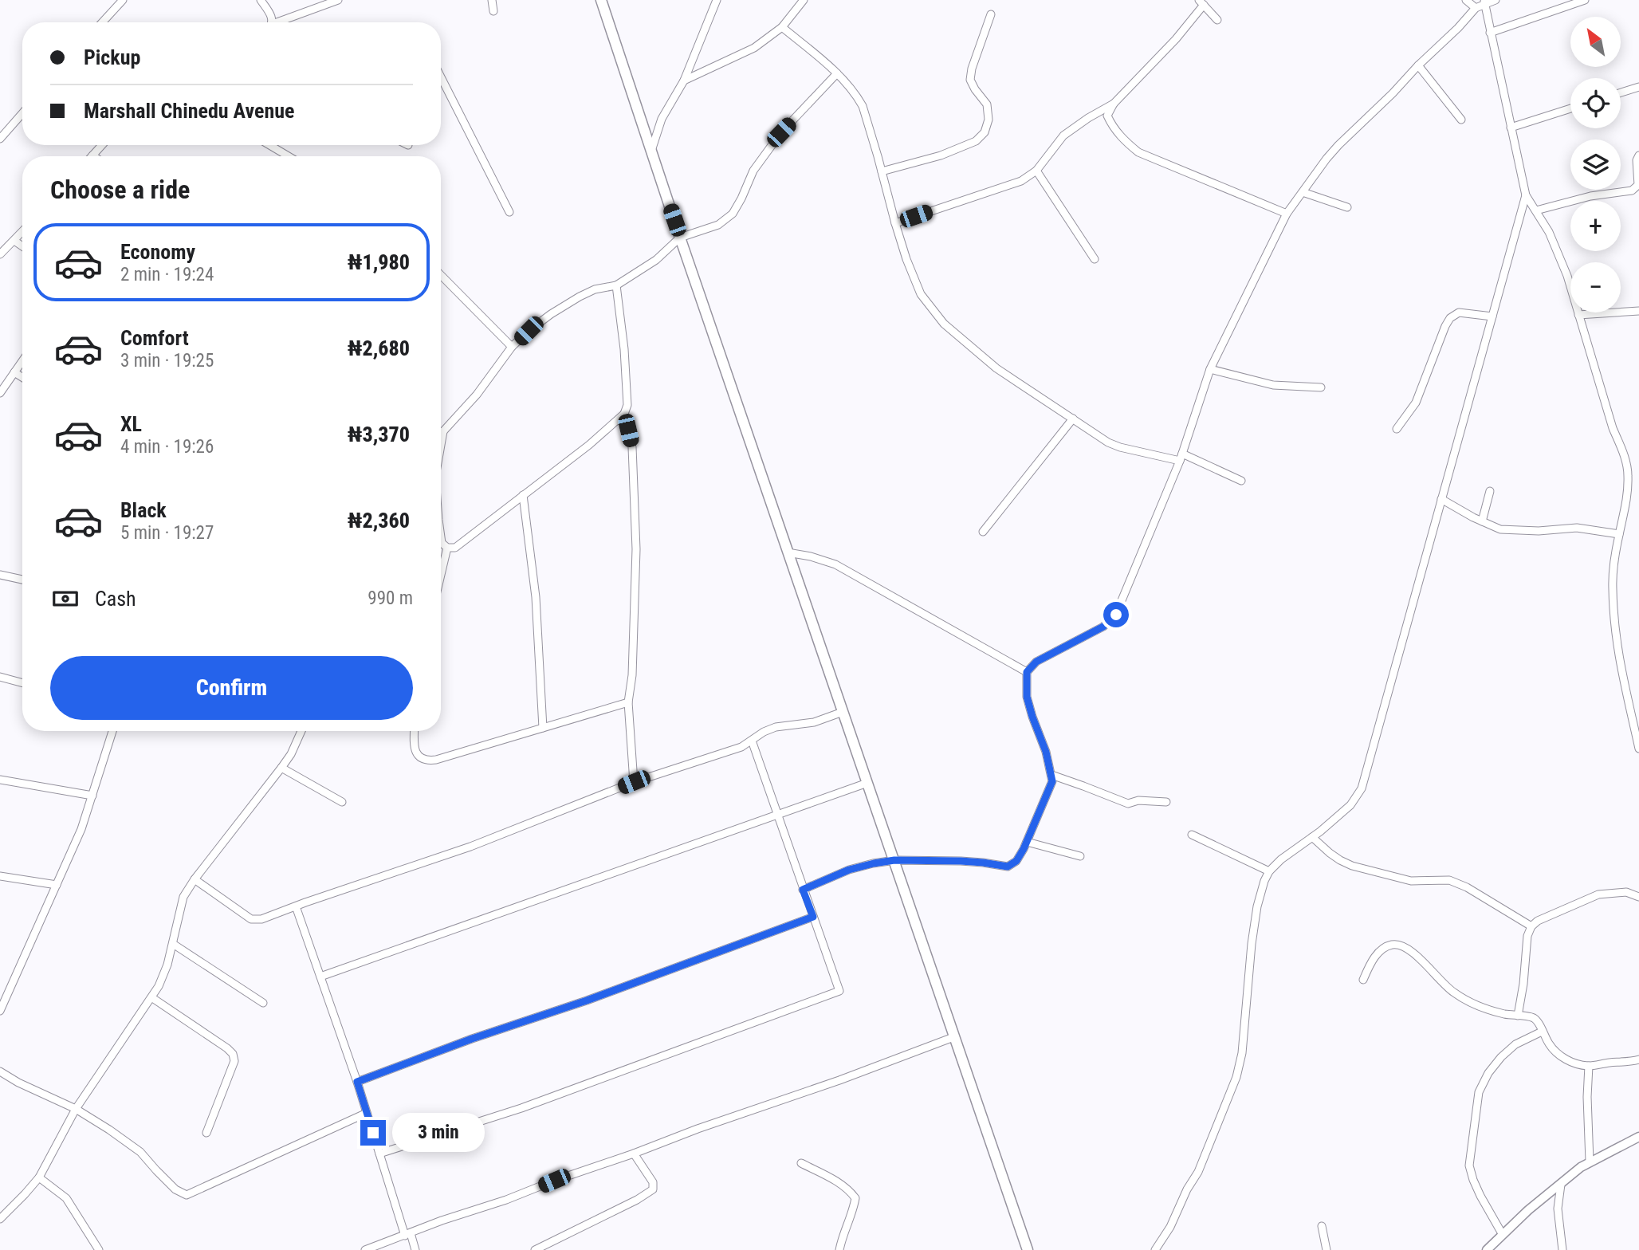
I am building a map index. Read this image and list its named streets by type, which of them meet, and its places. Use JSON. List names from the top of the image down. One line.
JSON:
{"north":"top left","page":{"map_buttons":["+","−"],"banner":["Pickup","Marshall Chinedu Avenue"],"heading":"Choose a ride","list":[{"name":"Economy","note":"2 min · 19:24","value":"₦1,980"},{"name":"Comfort","note":"3 min · 19:25","value":"₦2,680"},{"name":"XL","note":"4 min · 19:26","value":"₦3,370"},{"name":"Black","note":"5 min · 19:27","value":"₦2,360"}],"pay":["Cash","990 m"],"buttons":"Confirm","bubble":"3 min"}}
